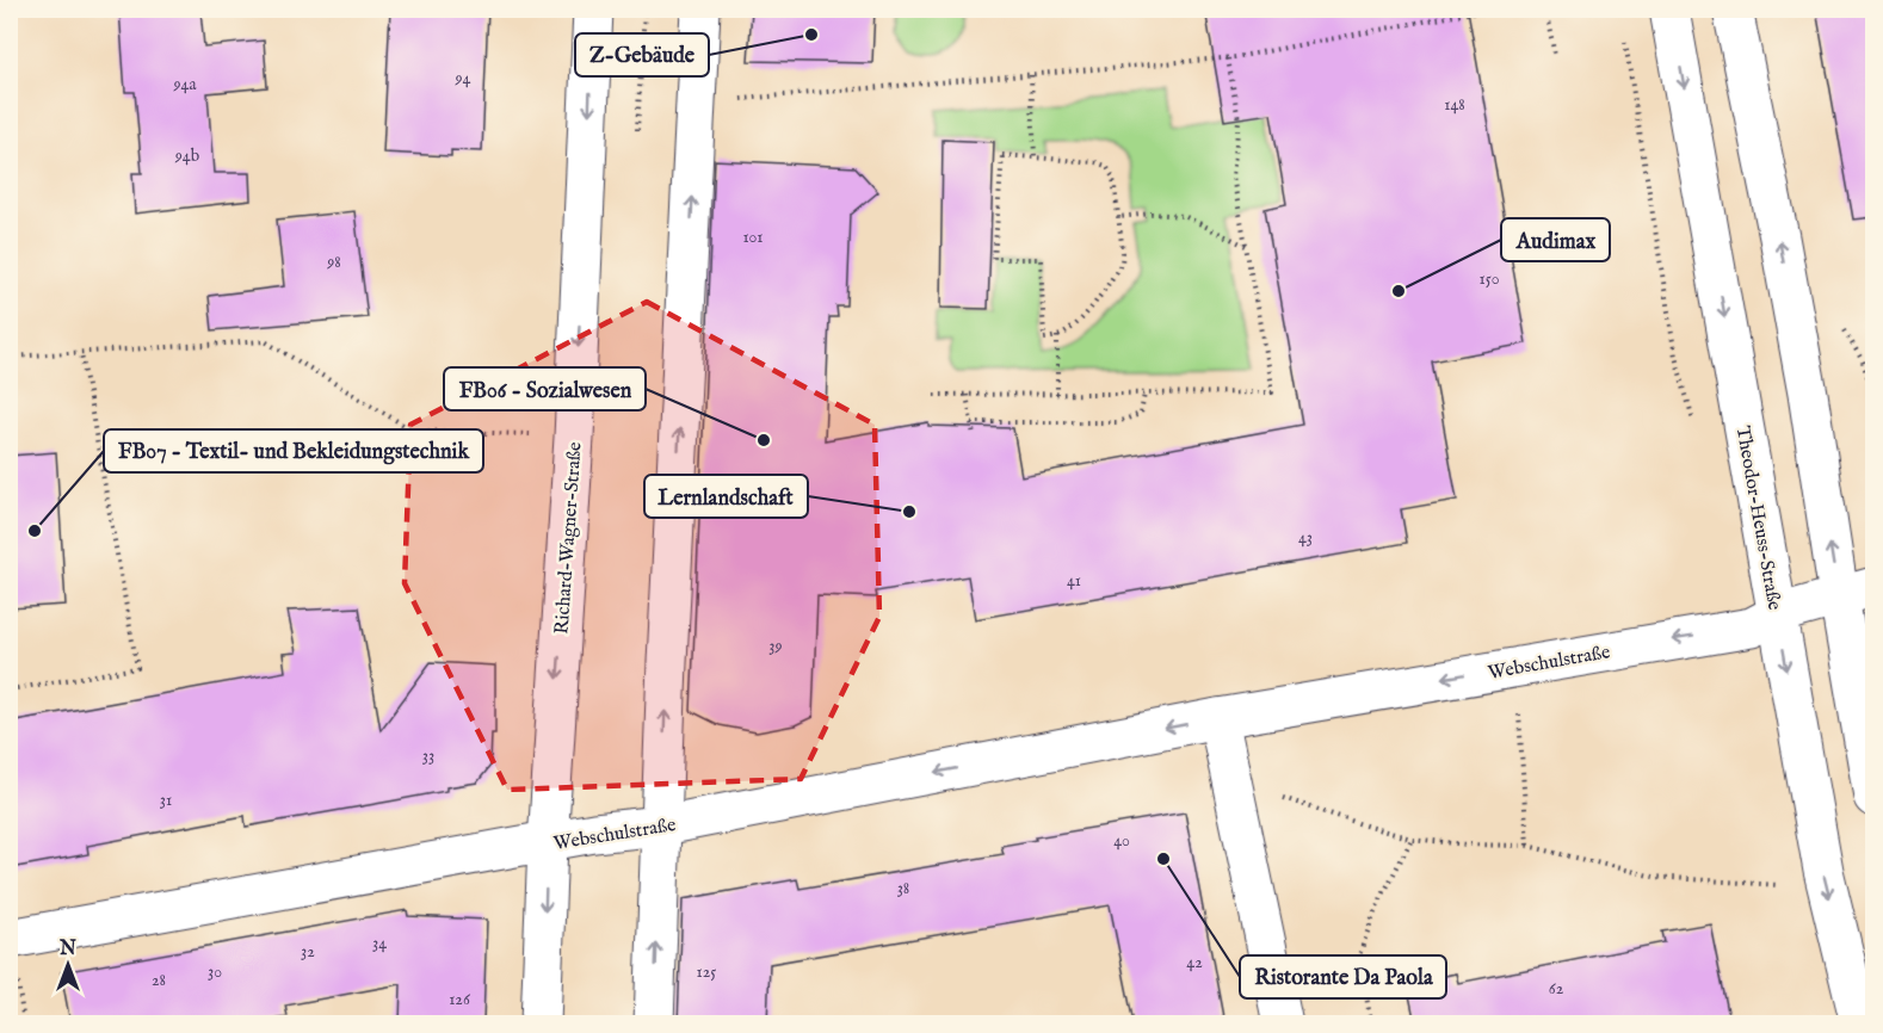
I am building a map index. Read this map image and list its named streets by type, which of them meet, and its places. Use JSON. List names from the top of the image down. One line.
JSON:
{"streets":{"street":["Theodor-Heuss-Straße","Richard-Wagner-Straße","Webschulstraße"]},"crossings":[["Theodor-Heuss-Straße","Webschulstraße"],["Richard-Wagner-Straße","Webschulstraße"]],"one_way":["Webschulstraße"],"places":["Z-Gebäude","Audimax","FB06 - Sozialwesen","Lernlandschaft","FB07 - Textil- und Bekleidungstechnik","Ristorante Da Paola"],"house_numbers":["94","94a","148","94b","101","98","150","43","41","39","33","31","40","38","34","32","42","30","125","28","62","126"],"north":"top"}
